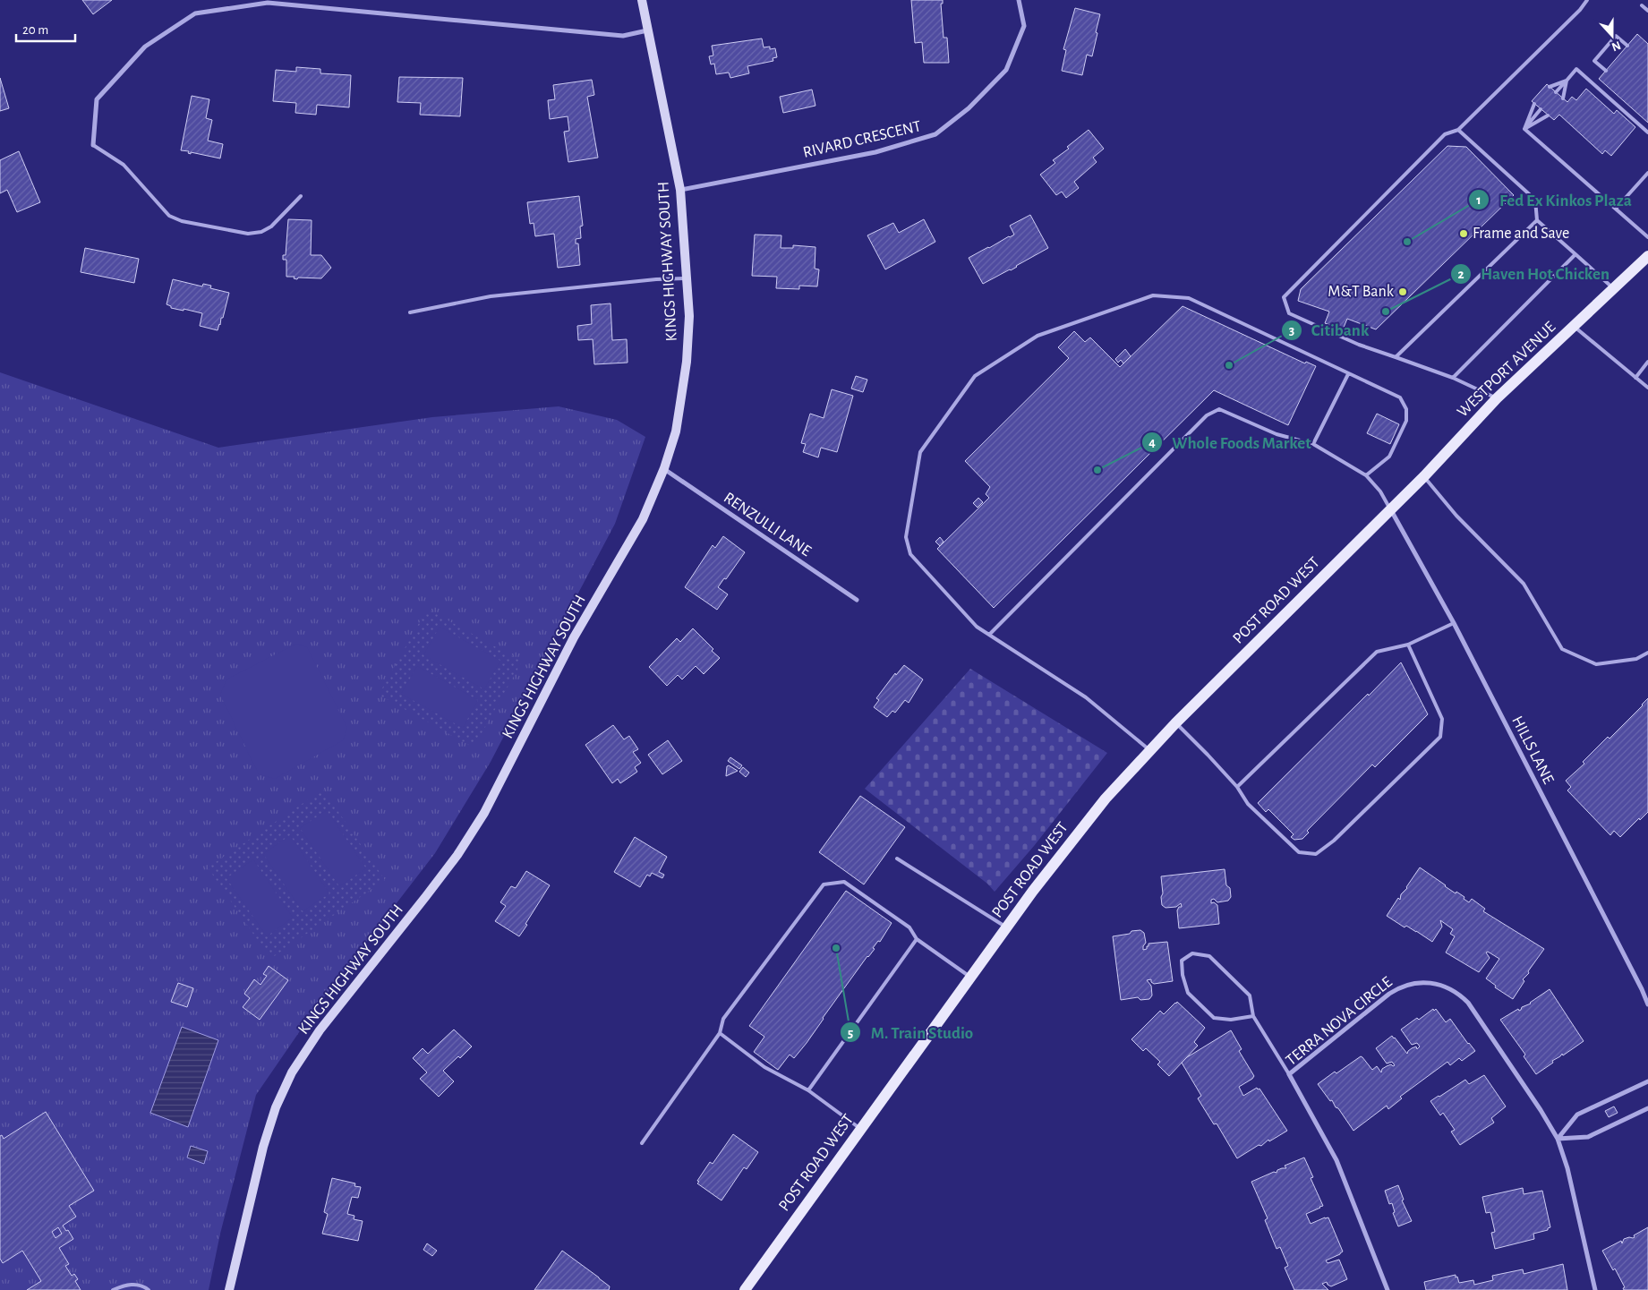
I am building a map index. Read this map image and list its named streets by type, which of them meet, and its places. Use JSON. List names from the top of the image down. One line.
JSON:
{"streets":{"main road":["WESTPORT AVENUE","POST ROAD WEST"],"street":["RIVARD CRESCENT","KINGS HIGHWAY SOUTH","RENZULLI LANE","HILLS LANE","TERRA NOVA CIRCLE"]},"crossings":[["RIVARD CRESCENT","KINGS HIGHWAY SOUTH"],["KINGS HIGHWAY SOUTH","RENZULLI LANE"],["WESTPORT AVENUE","POST ROAD WEST"],["WESTPORT AVENUE","HILLS LANE"],["POST ROAD WEST","HILLS LANE"]],"places":["Frame and Save","Fed Ex Kinkos Plaza","M&T Bank","Haven Hot Chicken","Citibank","Whole Foods Market","M. Train Studio"],"scale_bar":"20 m","north":"bottom"}
